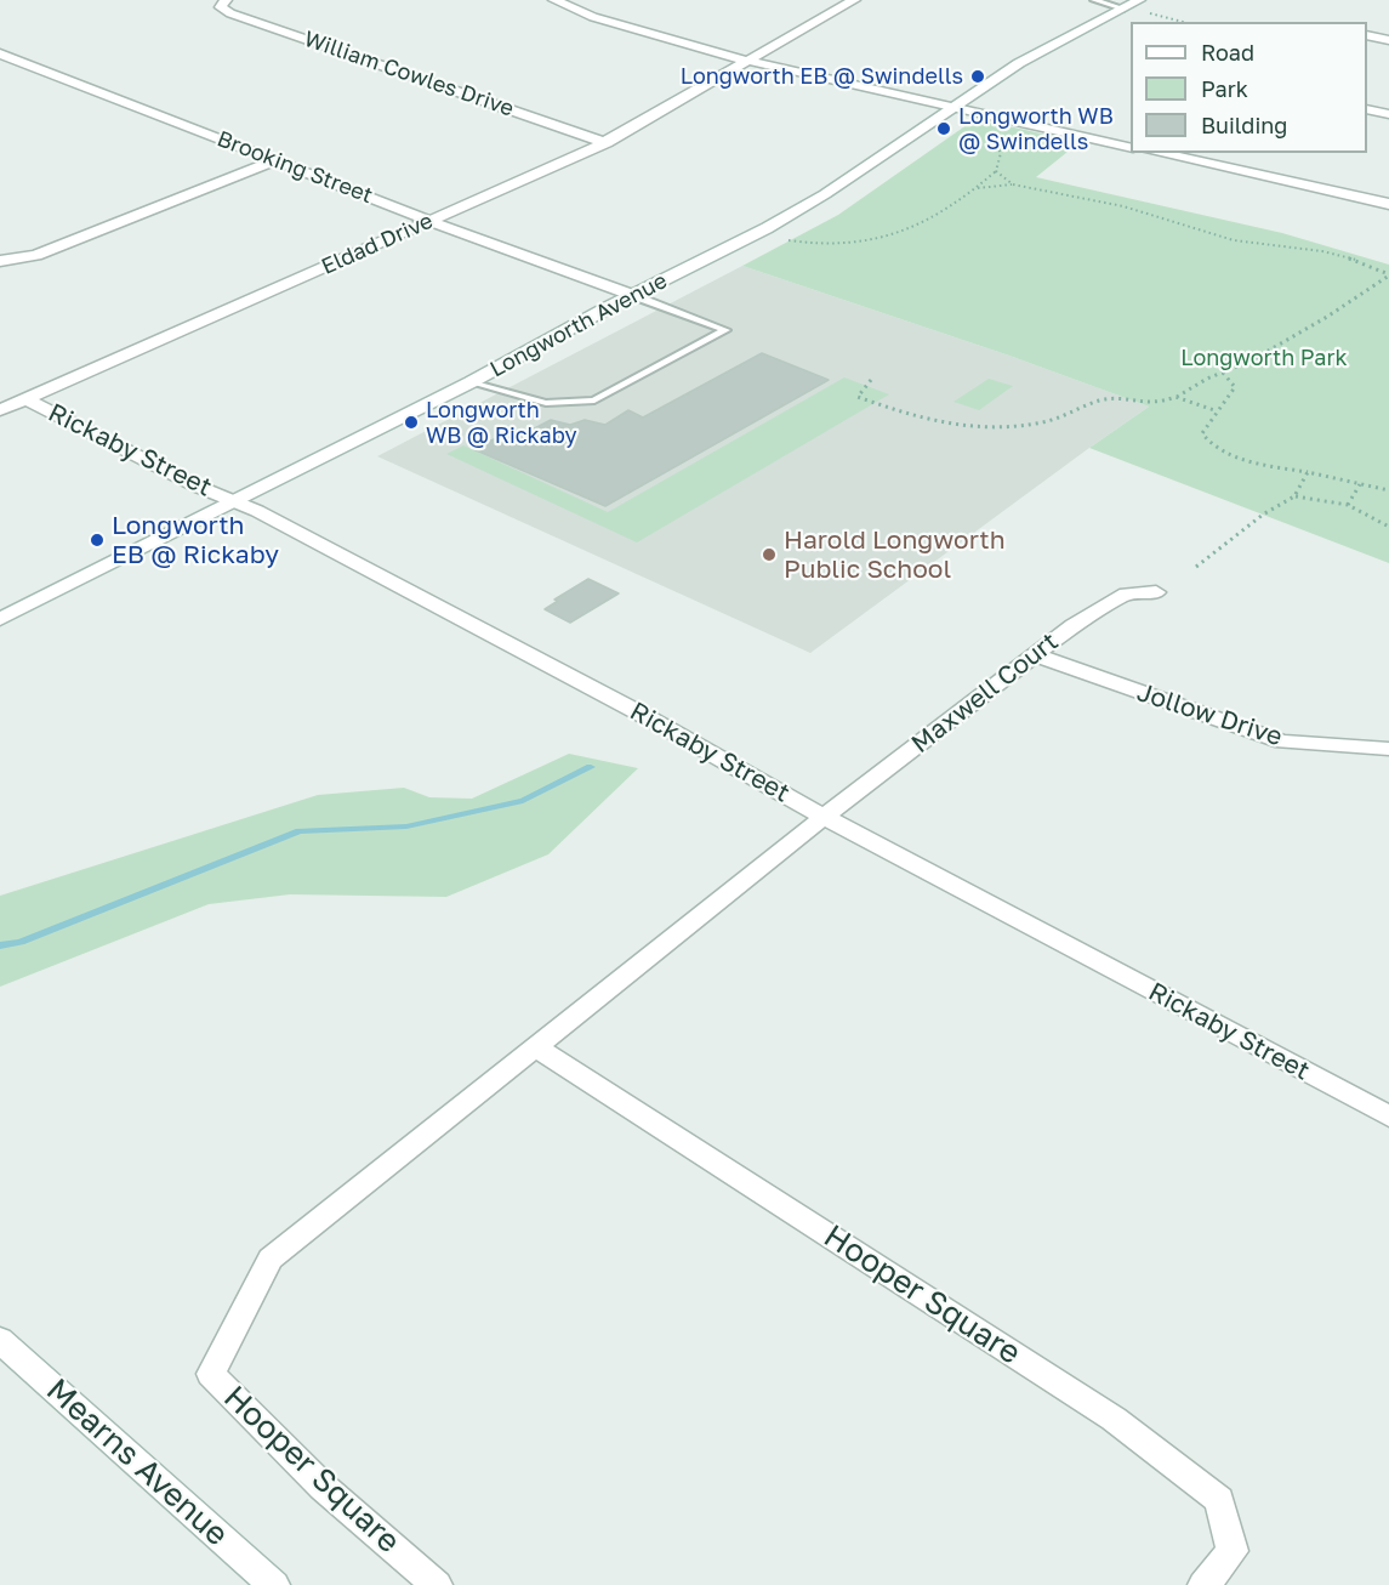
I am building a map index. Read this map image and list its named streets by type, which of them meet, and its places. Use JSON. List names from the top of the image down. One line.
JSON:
{"streets":{"street":["William Cowles Drive","Brooking Street","Eldad Drive","Longworth Avenue","Rickaby Street","Maxwell Court","Jollow Drive","Hooper Square","Mearns Avenue"]},"crossings":[["William Cowles Drive","Eldad Drive"],["Brooking Street","Eldad Drive"],["Brooking Street","Longworth Avenue"],["Eldad Drive","Rickaby Street"],["Longworth Avenue","Rickaby Street"],["Rickaby Street","Maxwell Court"],["Rickaby Street","Hooper Square"],["Maxwell Court","Jollow Drive"],["Maxwell Court","Hooper Square"]],"parks":["Longworth Park"],"places":["Longworth EB @ Swindells","Longworth WB @ Swindells","Longworth WB @ Rickaby","Longworth EB @ Rickaby","Harold Longworth Public School"],"legend":["Road","Park","Building"]}
